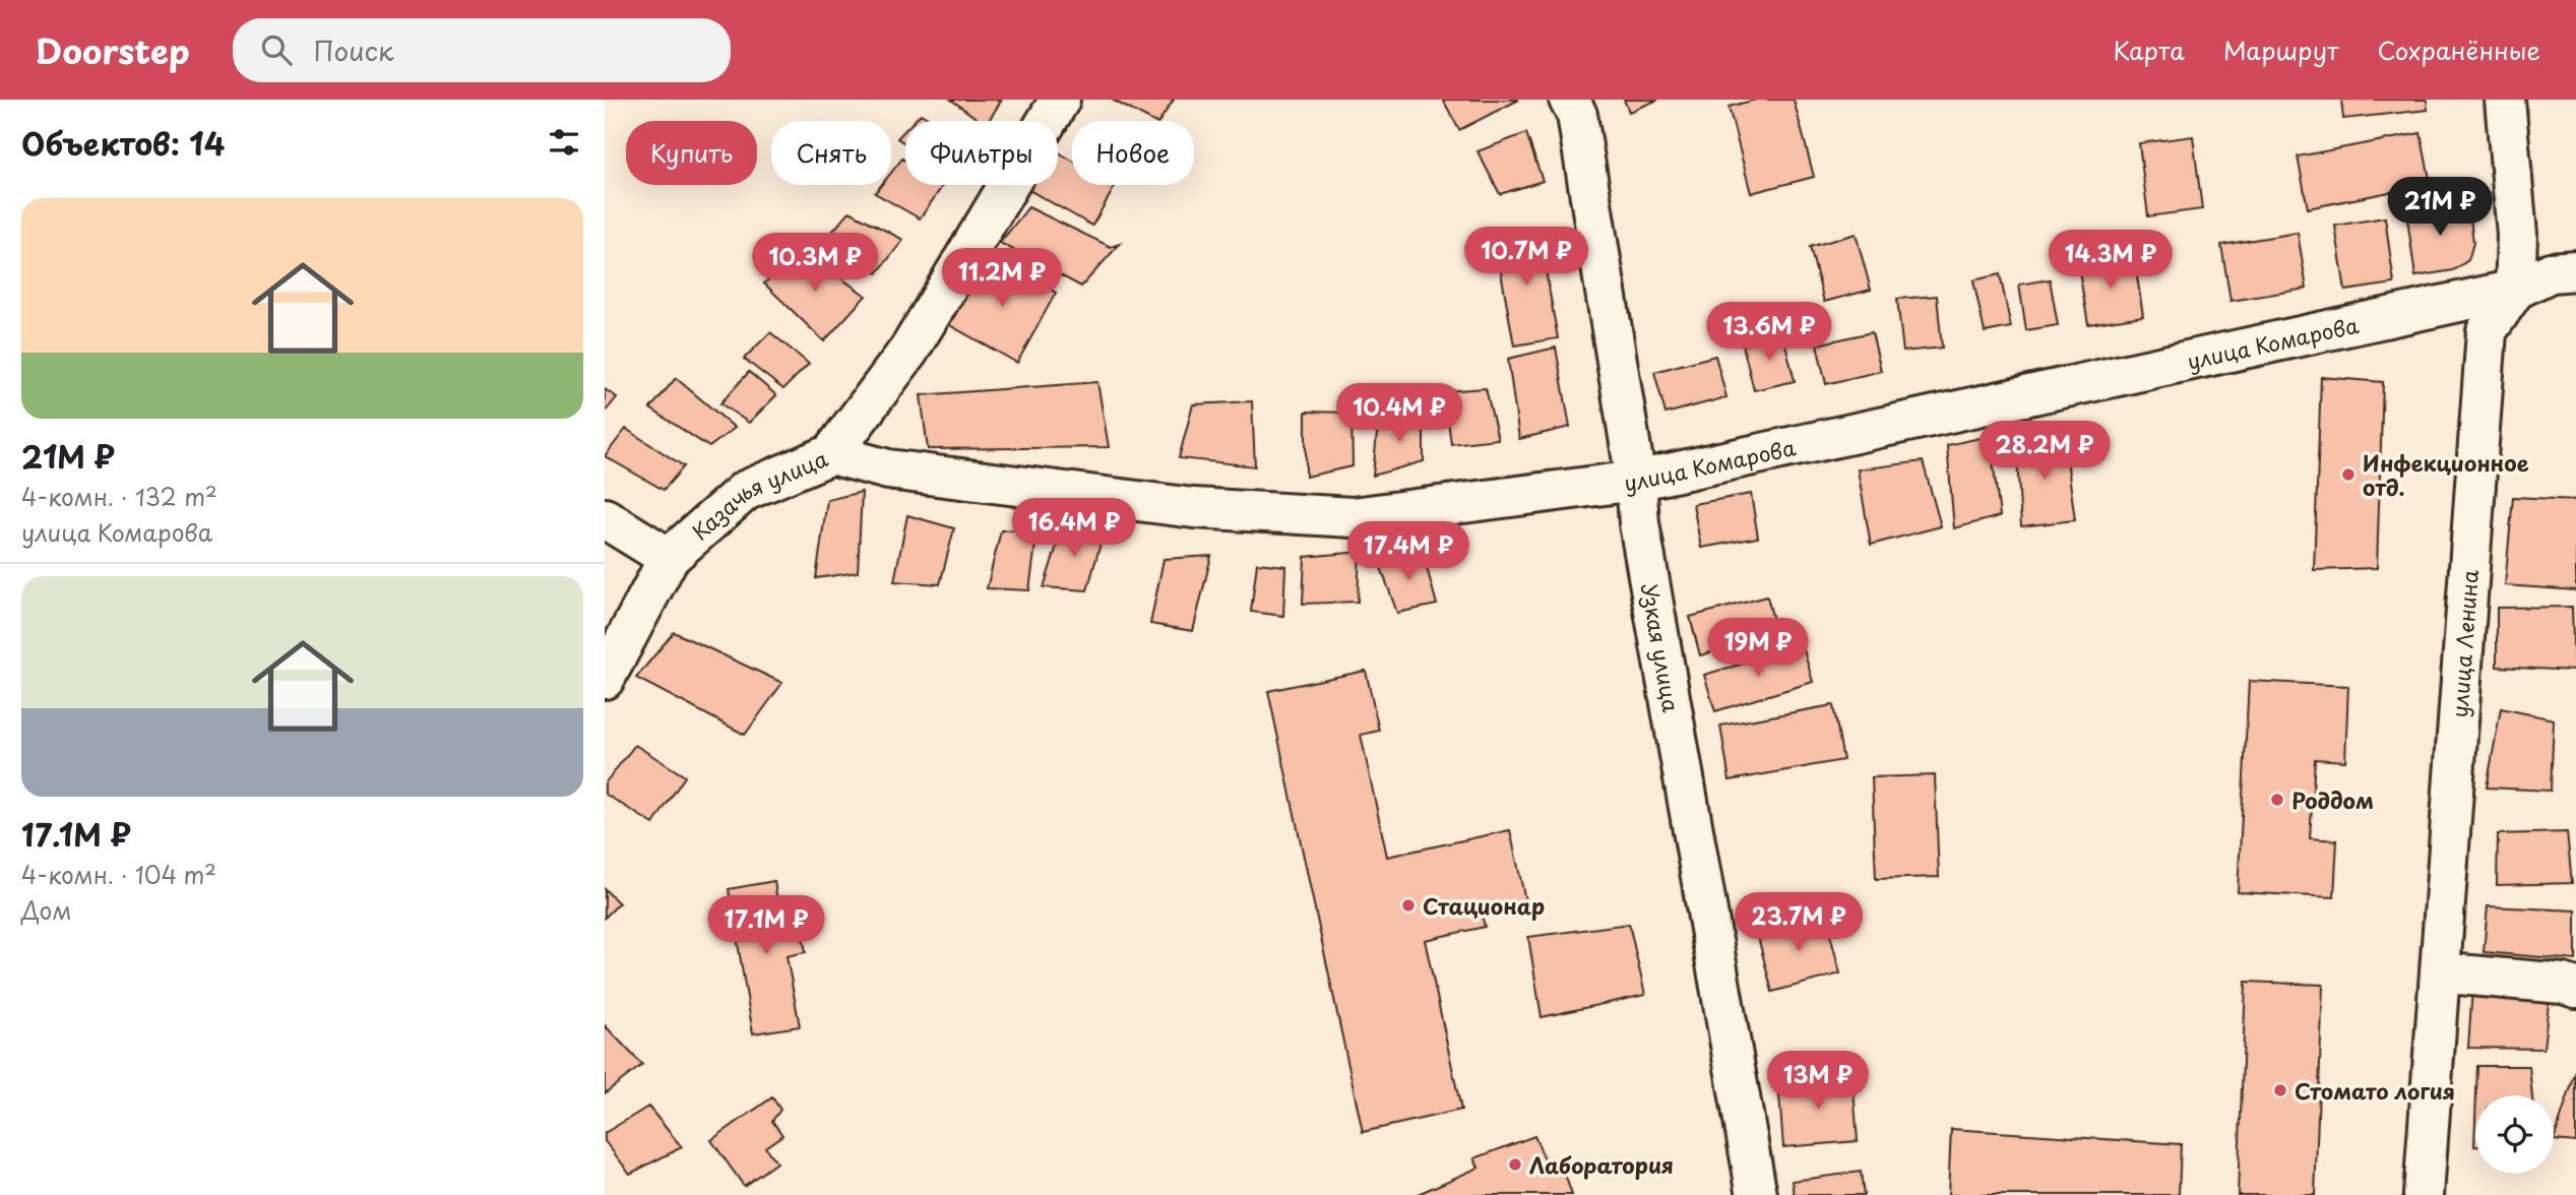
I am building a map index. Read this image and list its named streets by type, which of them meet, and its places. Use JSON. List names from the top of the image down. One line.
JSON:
{"streets":{"street":["улица Комарова","Казачья улица","улица Ленина","Узкая улица"]},"crossings":[["улица Комарова","Казачья улица"],["улица Комарова","улица Ленина"],["улица Комарова","Узкая улица"]],"places":["Инфекционное отд.","Роддом","Стационар","Стомато логия","Лаборатория"],"page":{"header":"Doorstep","search":"Поиск","nav":["Карта","Маршрут","Сохранённые"],"heading":"Объектов: 14","chip":["Купить","Снять","Фильтры","Новое"],"price":["21M ₽","10.7M ₽","14.3M ₽","10.3M ₽","11.2M ₽","13.6M ₽","10.4M ₽","28.2M ₽","16.4M ₽","17.4M ₽","19M ₽","23.7M ₽","17.1M ₽","13M ₽"],"list":[{"name":"21M ₽","note":"4-комн. · 132 m² · улица Комарова"},{"name":"17.1M ₽","note":"4-комн. · 104 m² · Дом"}]}}
